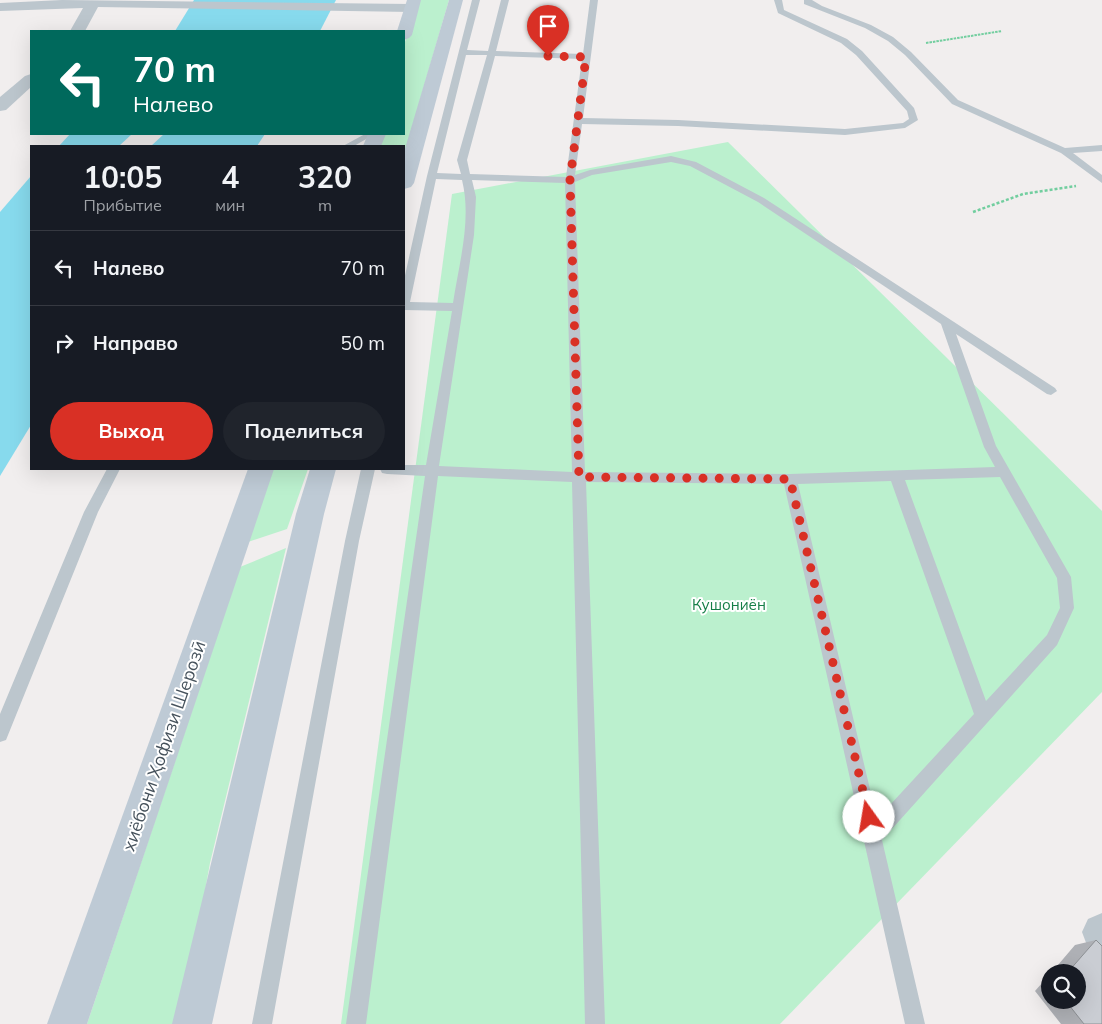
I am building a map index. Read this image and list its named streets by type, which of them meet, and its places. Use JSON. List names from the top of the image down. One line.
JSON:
{"streets":{"main road":["хиёбони Ҳофизи Шерозӣ"]},"parks":["Кушониён"],"page":{"turn":["70 m","Налево"],"eta":["10:05","Прибытие","4","мин","320","m"],"list":[{"name":"Налево","value":"70 m"},{"name":"Направо","value":"50 m"}],"buttons":["Выход","Поделиться"]}}
